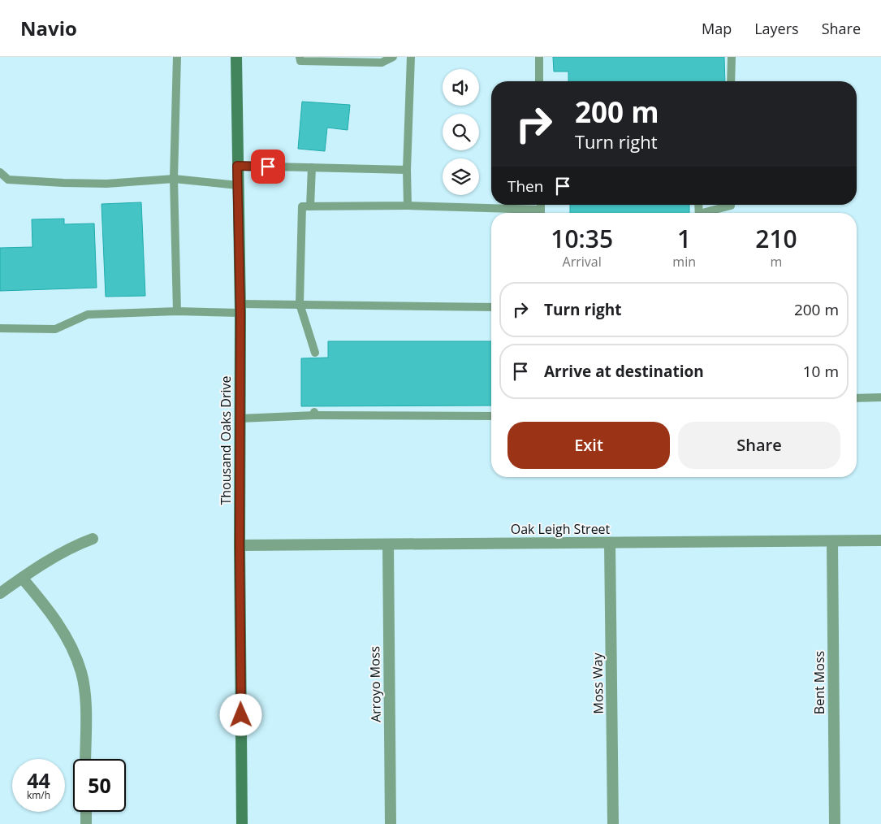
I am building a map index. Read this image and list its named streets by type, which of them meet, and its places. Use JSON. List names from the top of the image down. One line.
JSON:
{"streets":{"main road":["Thousand Oaks Drive"],"street":["Oak Leigh Street","Bent Moss","Moss Way","Arroyo Moss"]},"crossings":[["Thousand Oaks Drive","Oak Leigh Street"],["Oak Leigh Street","Bent Moss"],["Oak Leigh Street","Moss Way"],["Oak Leigh Street","Arroyo Moss"]],"page":{"header":"Navio","nav":["Map","Layers","Share"],"turn":["200 m","Turn right"],"then":"Then","eta":["10:35","Arrival","1","min","210","m"],"list":[{"name":"Turn right","value":"200 m"},{"name":"Arrive at destination","value":"10 m"}],"buttons":["Exit","Share"],"speed":"44 km/h","limit":"50"}}
